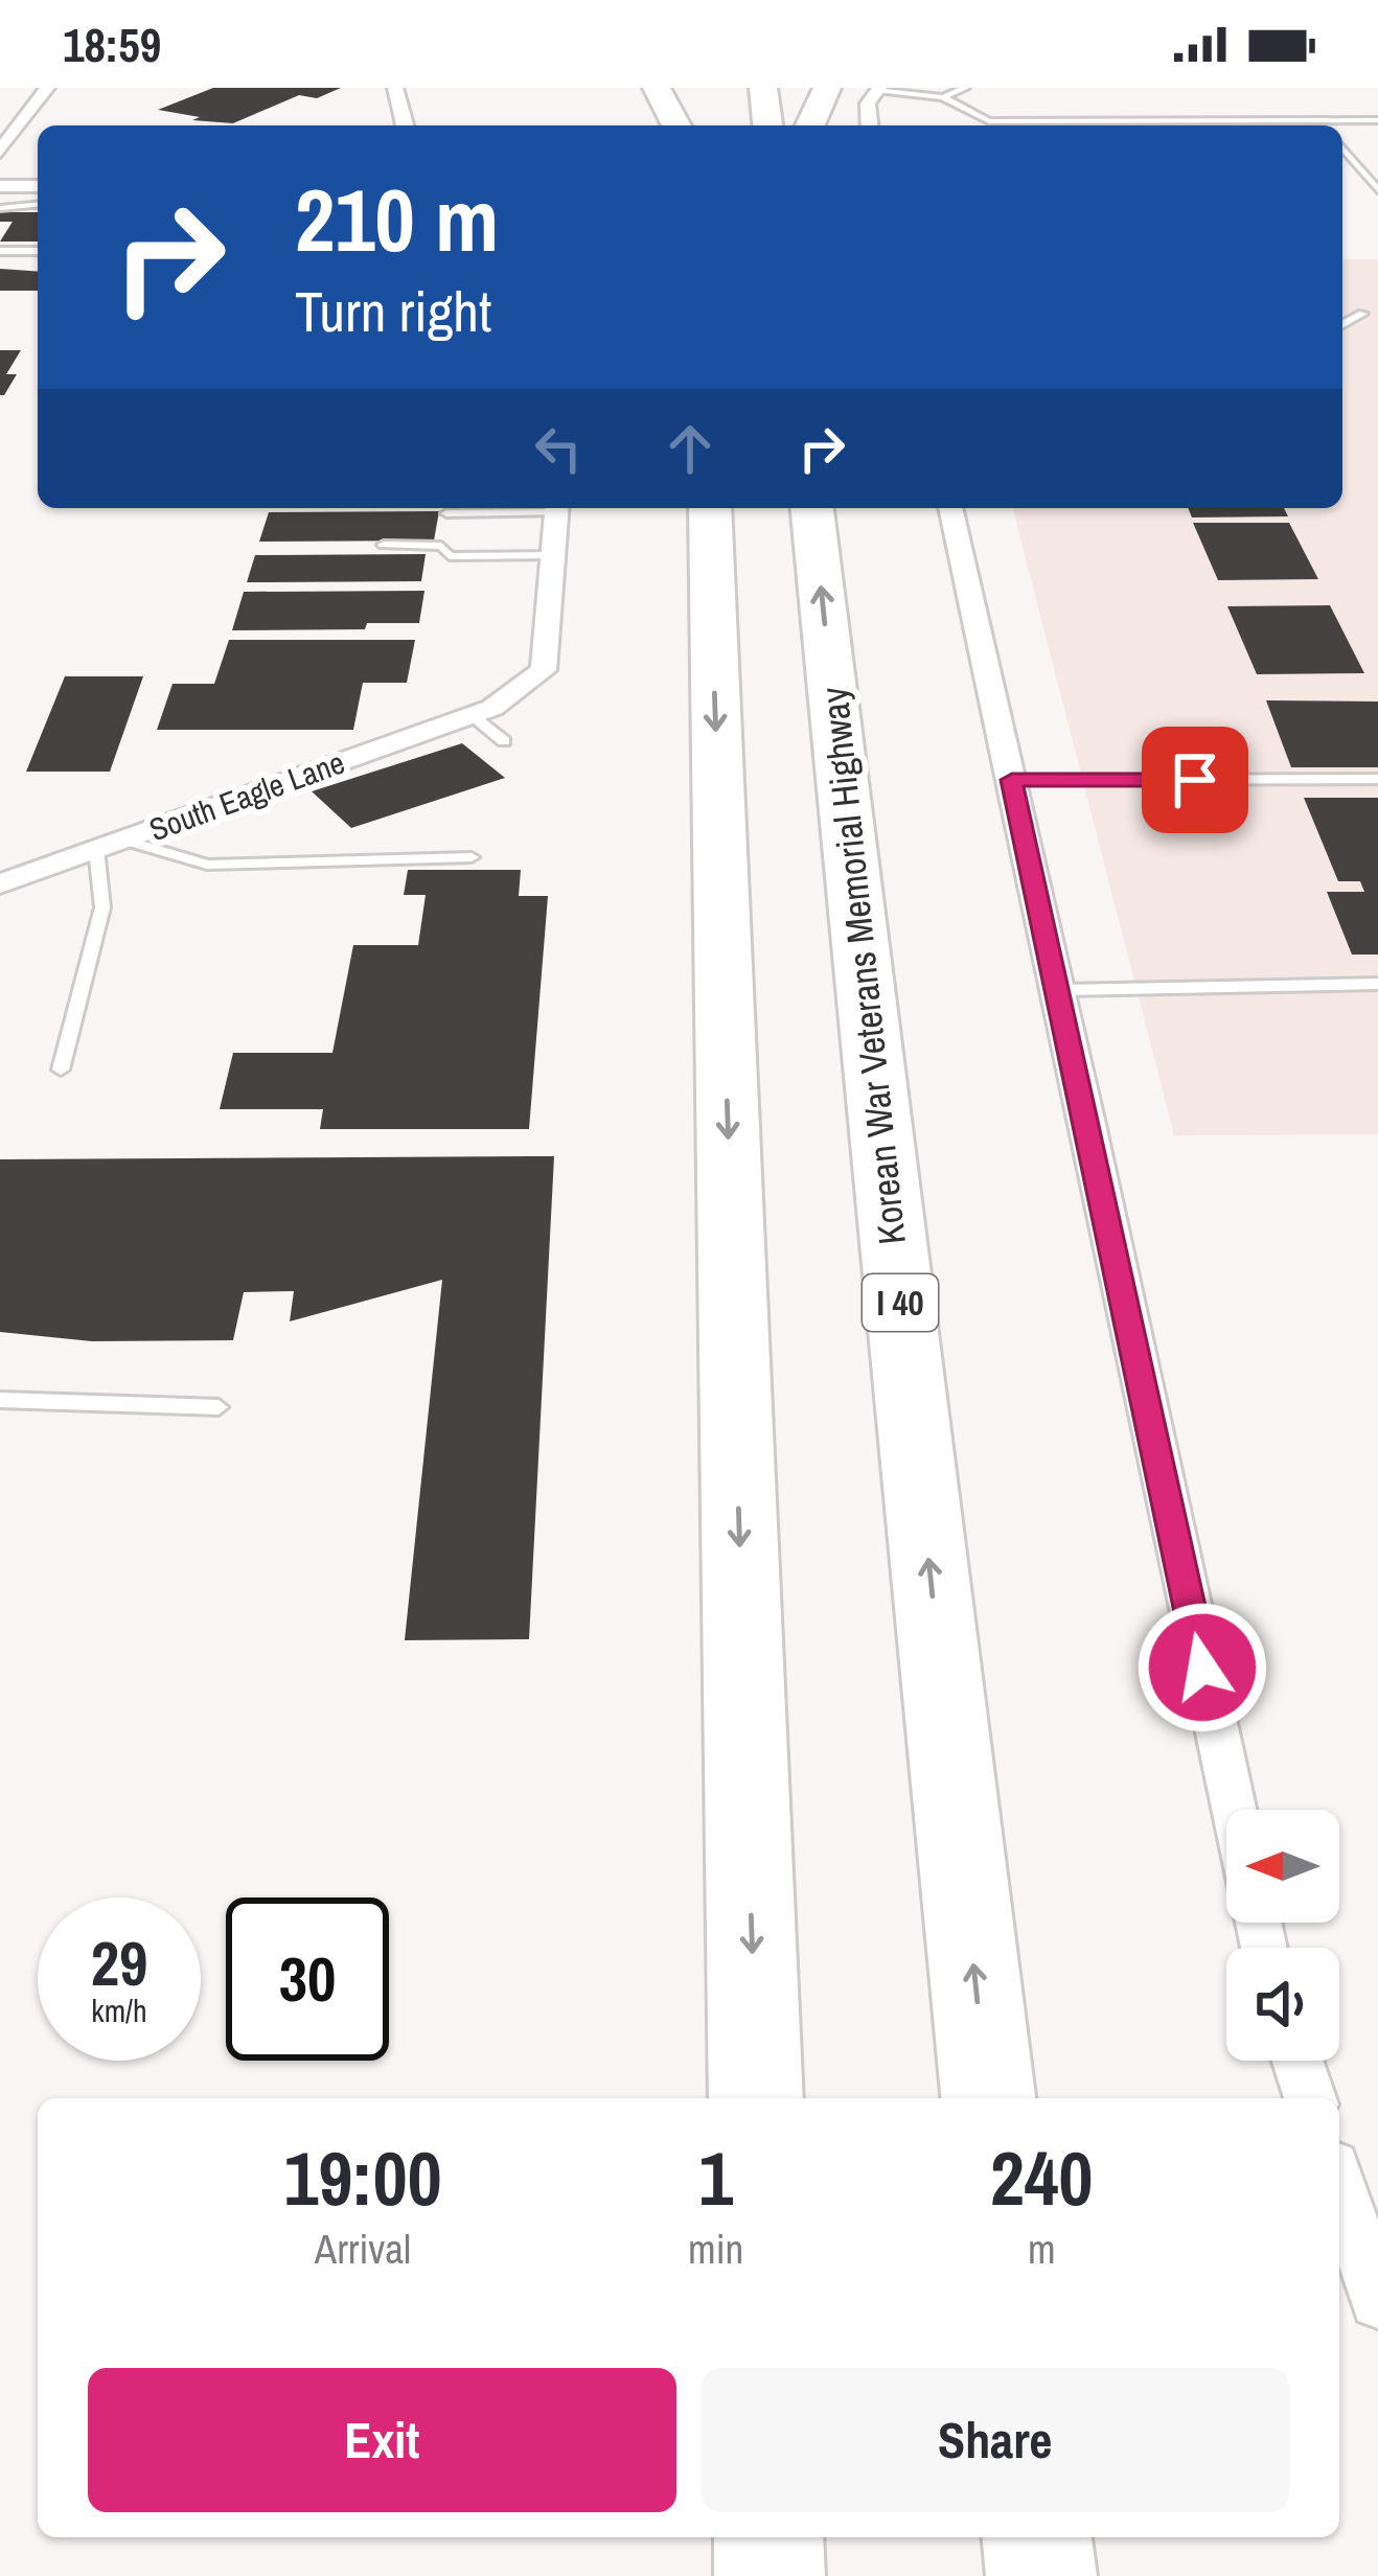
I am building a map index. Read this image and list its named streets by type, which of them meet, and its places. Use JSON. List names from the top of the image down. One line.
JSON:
{"streets":{"highway":["Korean War Veterans Memorial Highway","I 40"],"street":["South Eagle Lane"]},"north":"left","page":{"status":"18:59","turn":["210 m","Turn right"],"speed":"29 km/h","limit":"30","eta":["19:00","Arrival","1","min","240","m"],"buttons":["Exit","Share"]}}
